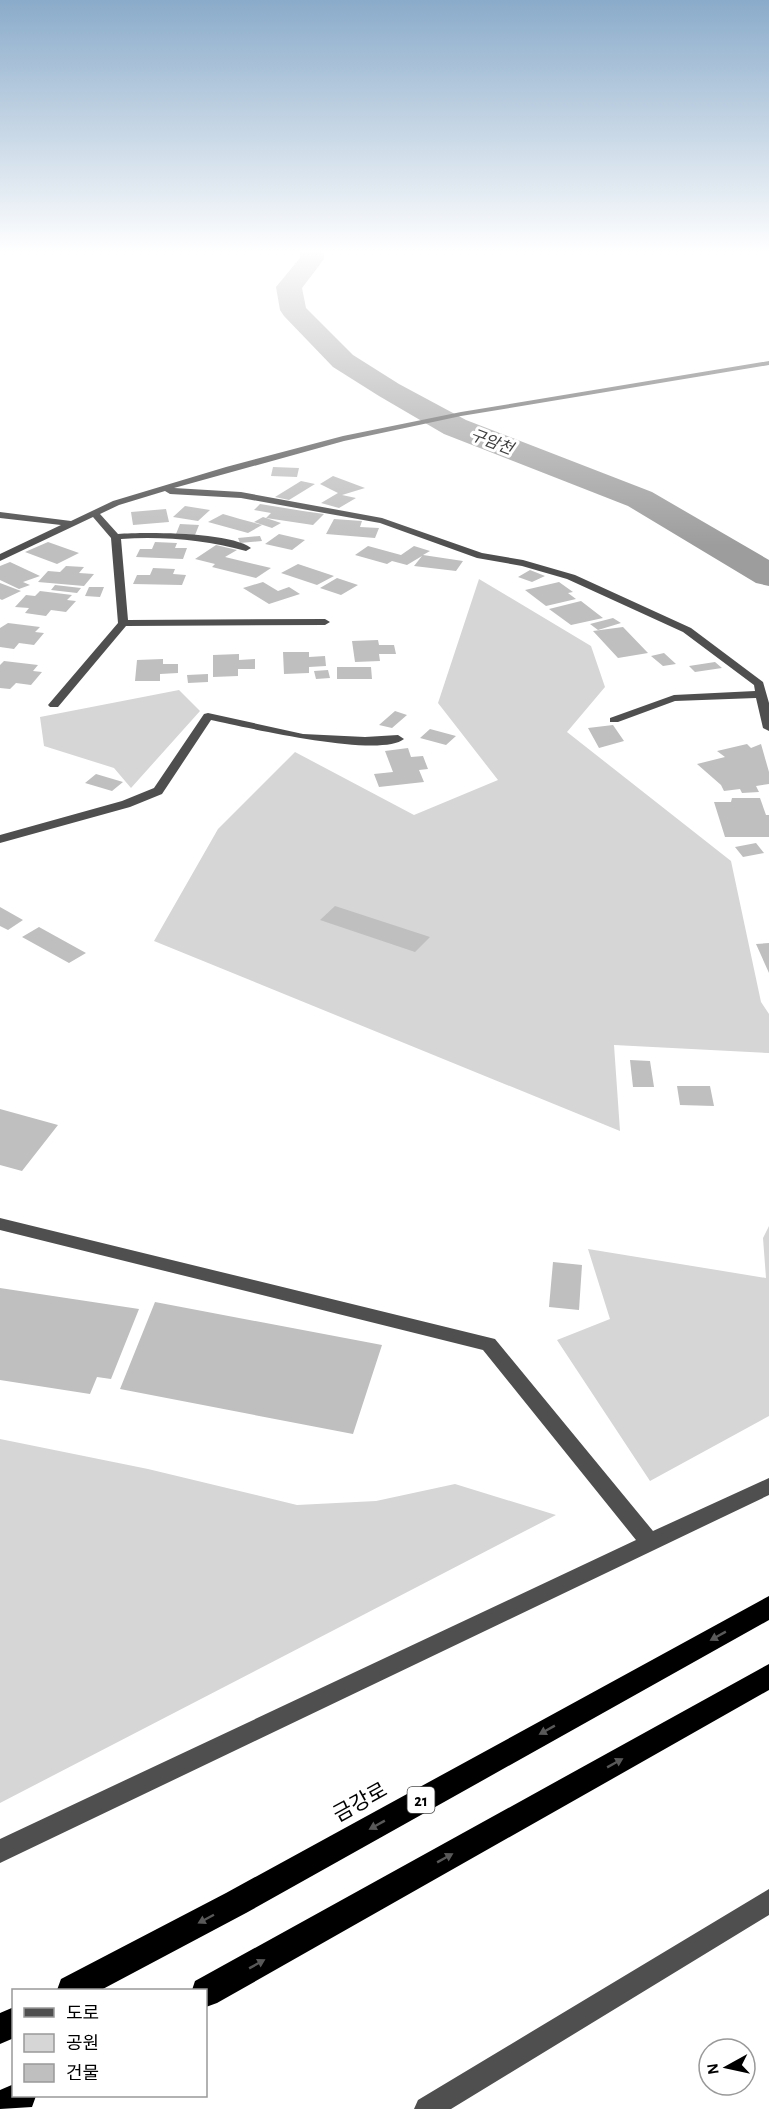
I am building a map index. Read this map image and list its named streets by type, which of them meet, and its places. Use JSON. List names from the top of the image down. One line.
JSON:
{"streets":{"highway":["21","금강로"]},"water":["구암천"],"legend":["도로","공원","건물"],"north":"left"}
